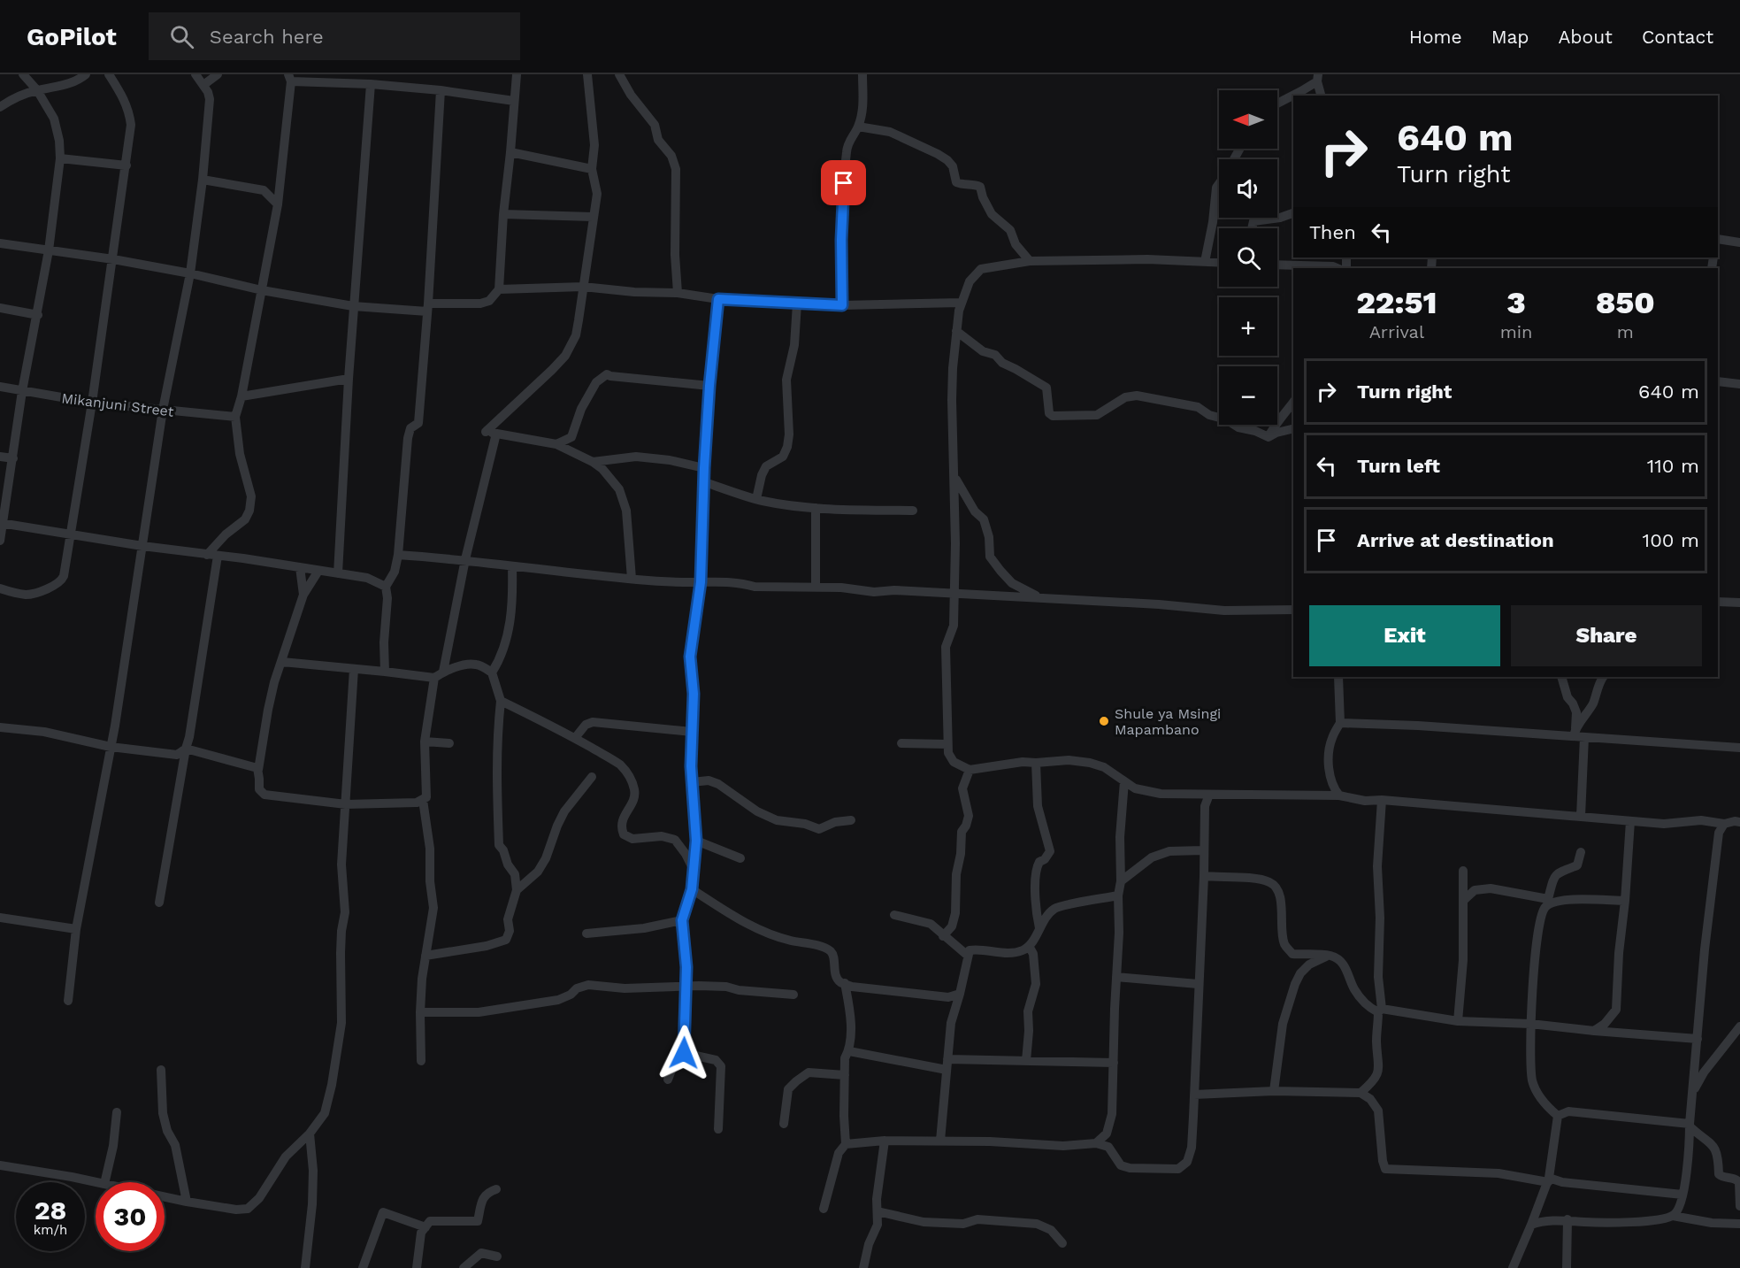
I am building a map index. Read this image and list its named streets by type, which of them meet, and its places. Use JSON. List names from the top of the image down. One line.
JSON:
{"streets":{"street":["Mikanjuni Street"]},"places":["Shule ya Msingi Mapambano"],"north":"left","page":{"header":"GoPilot","search":"Search here","nav":["Home","Map","About","Contact"],"map_buttons":["+","−"],"turn":["640 m","Turn right"],"then":"Then","eta":["22:51","Arrival","3","min","850","m"],"list":[{"name":"Turn right","value":"640 m"},{"name":"Turn left","value":"110 m"},{"name":"Arrive at destination","value":"100 m"}],"buttons":["Exit","Share"],"speed":"28 km/h","limit":"30"}}
